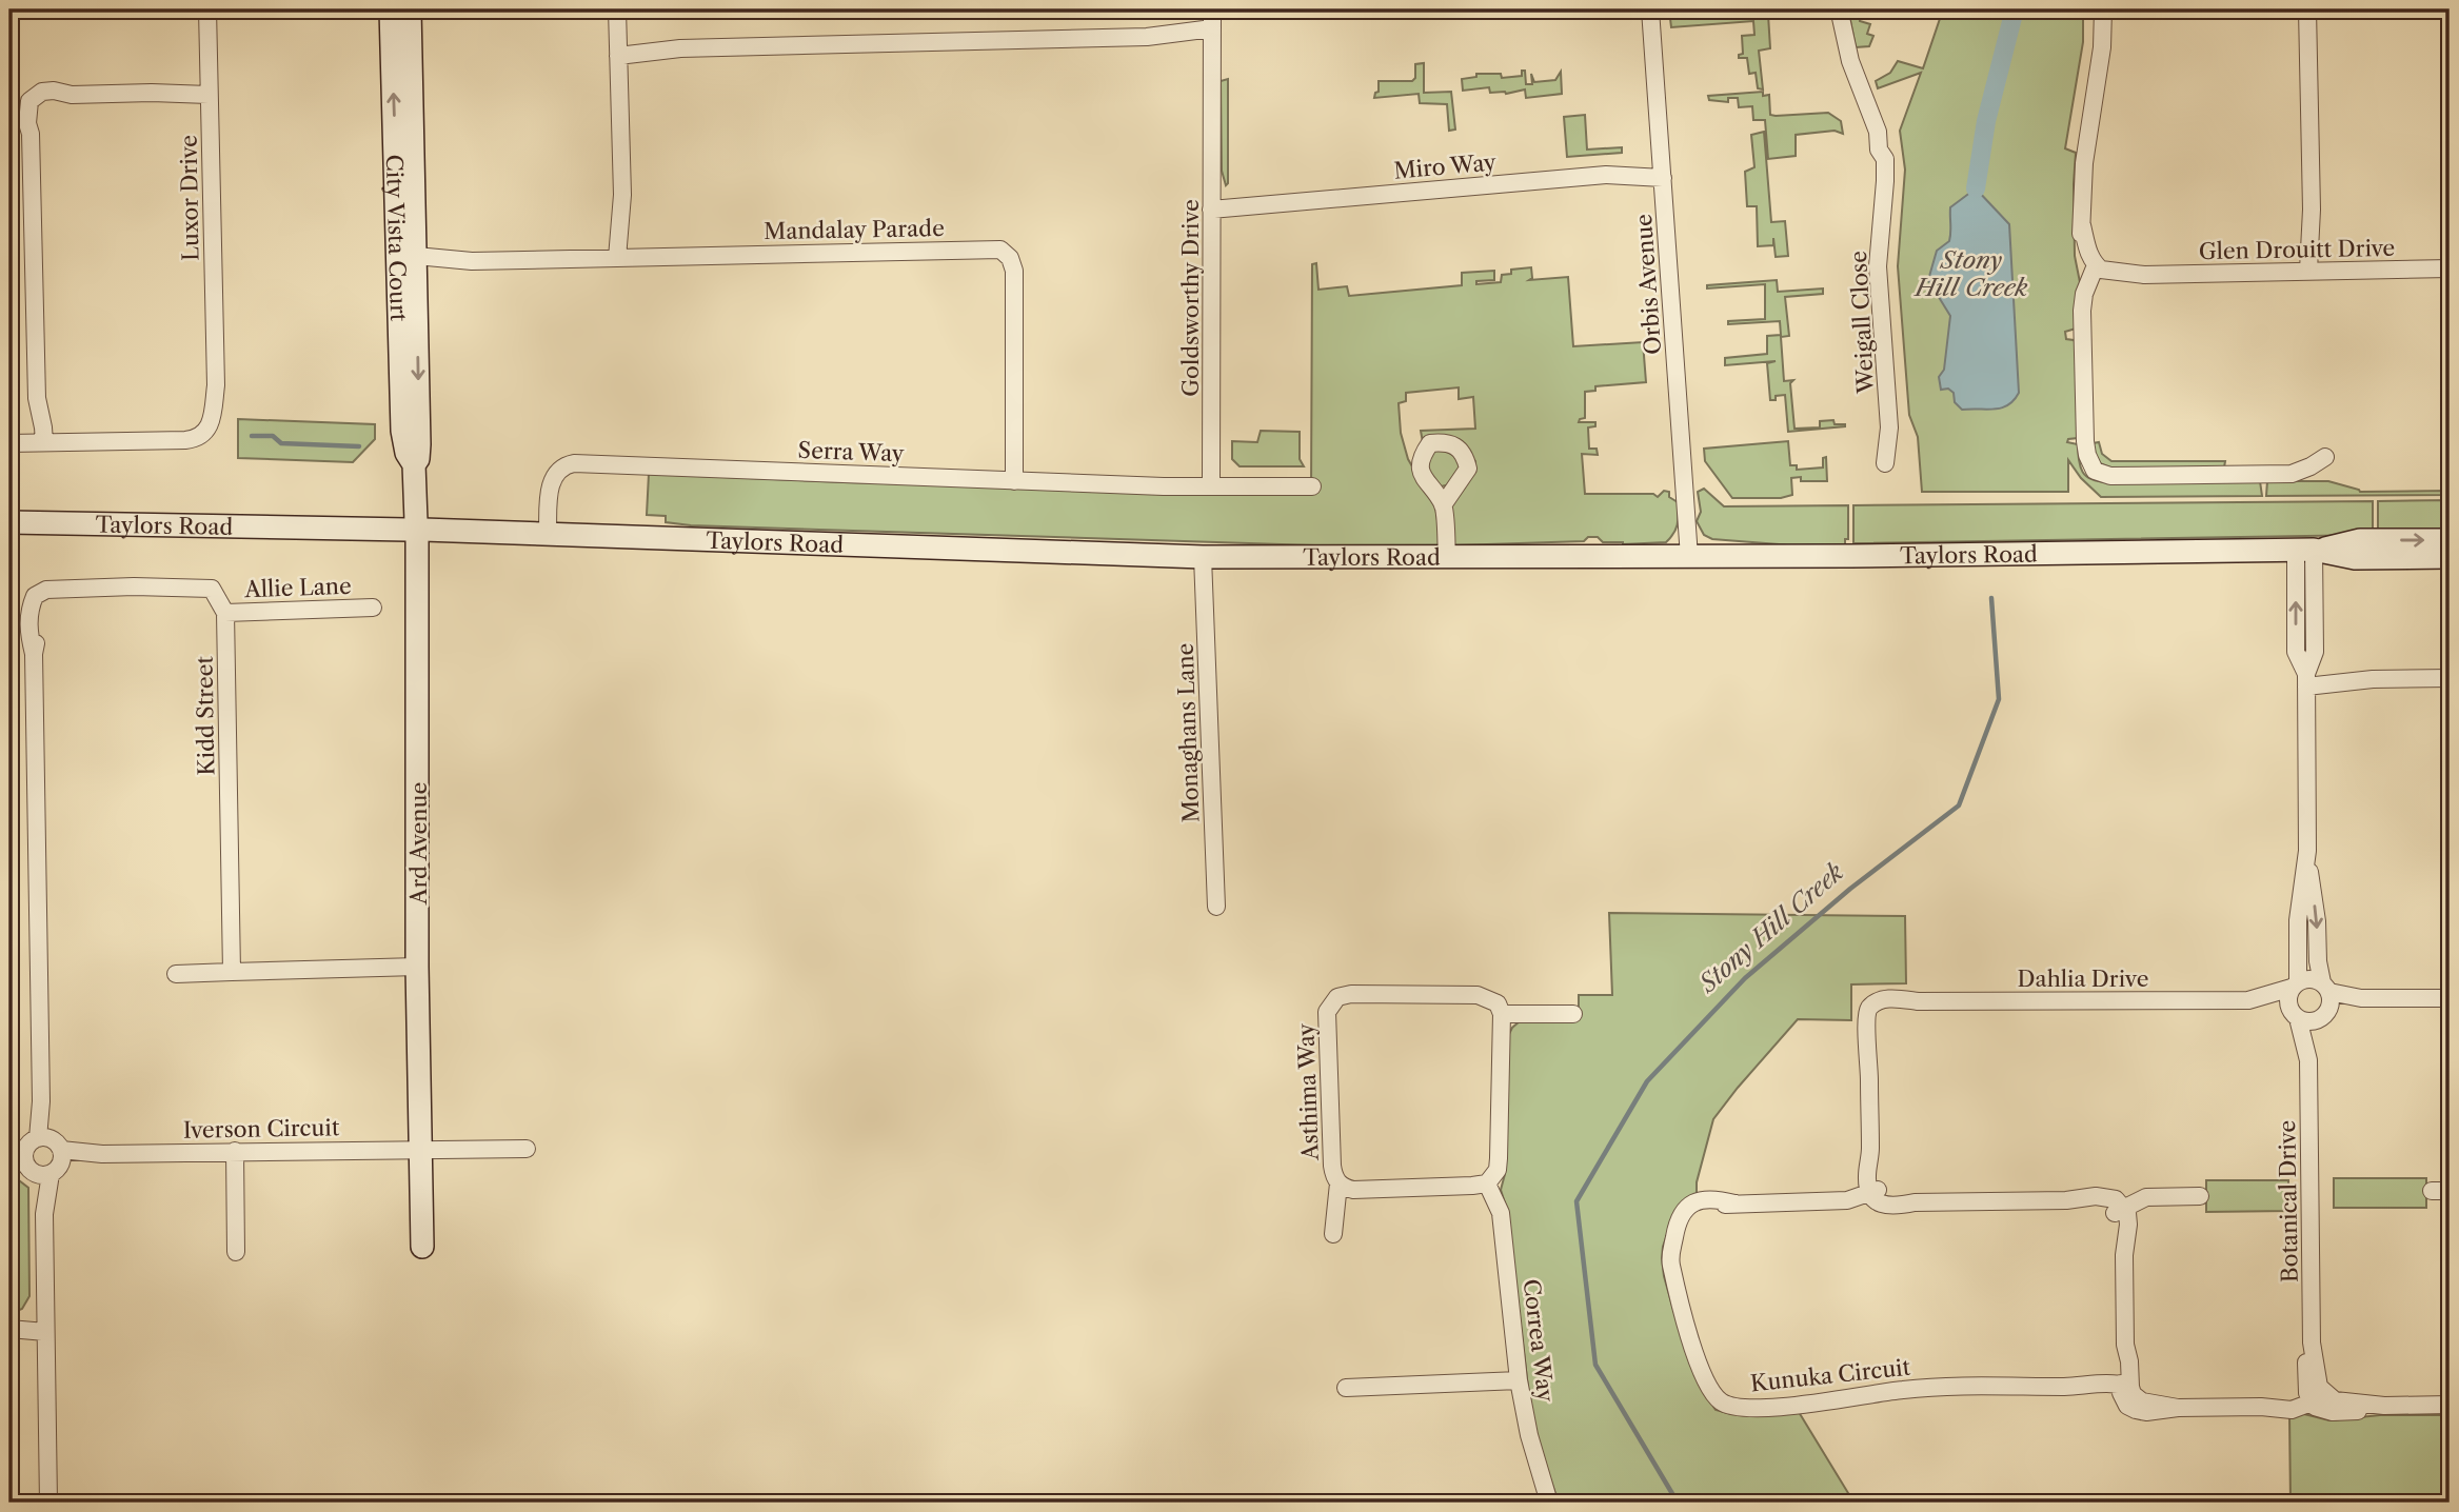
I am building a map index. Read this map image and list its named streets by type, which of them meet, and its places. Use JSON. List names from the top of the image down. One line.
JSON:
{"streets":{"street":["Miro Way","Luxor Drive","Mandalay Parade","City Vista Court","Glen Drouitt Drive","Orbis Avenue","Goldsworthy Drive","Weigall Close","Serra Way","Taylors Road","Allie Lane","Kidd Street","Monaghans Lane","Ard Avenue","Dahlia Drive","Asthima Way","Iverson Circuit","Botanical Drive","Correa Way","Kunuka Circuit"]},"crossings":[["Miro Way","Orbis Avenue"],["Miro Way","Goldsworthy Drive"],["Mandalay Parade","City Vista Court"],["Mandalay Parade","Serra Way"],["City Vista Court","Taylors Road"],["City Vista Court","Ard Avenue"],["Orbis Avenue","Taylors Road"],["Goldsworthy Drive","Serra Way"],["Serra Way","Taylors Road"],["Taylors Road","Monaghans Lane"],["Taylors Road","Ard Avenue"],["Allie Lane","Kidd Street"],["Ard Avenue","Iverson Circuit"],["Dahlia Drive","Botanical Drive"],["Dahlia Drive","Kunuka Circuit"],["Asthima Way","Correa Way"]],"water":["Stony Hill Creek"]}
